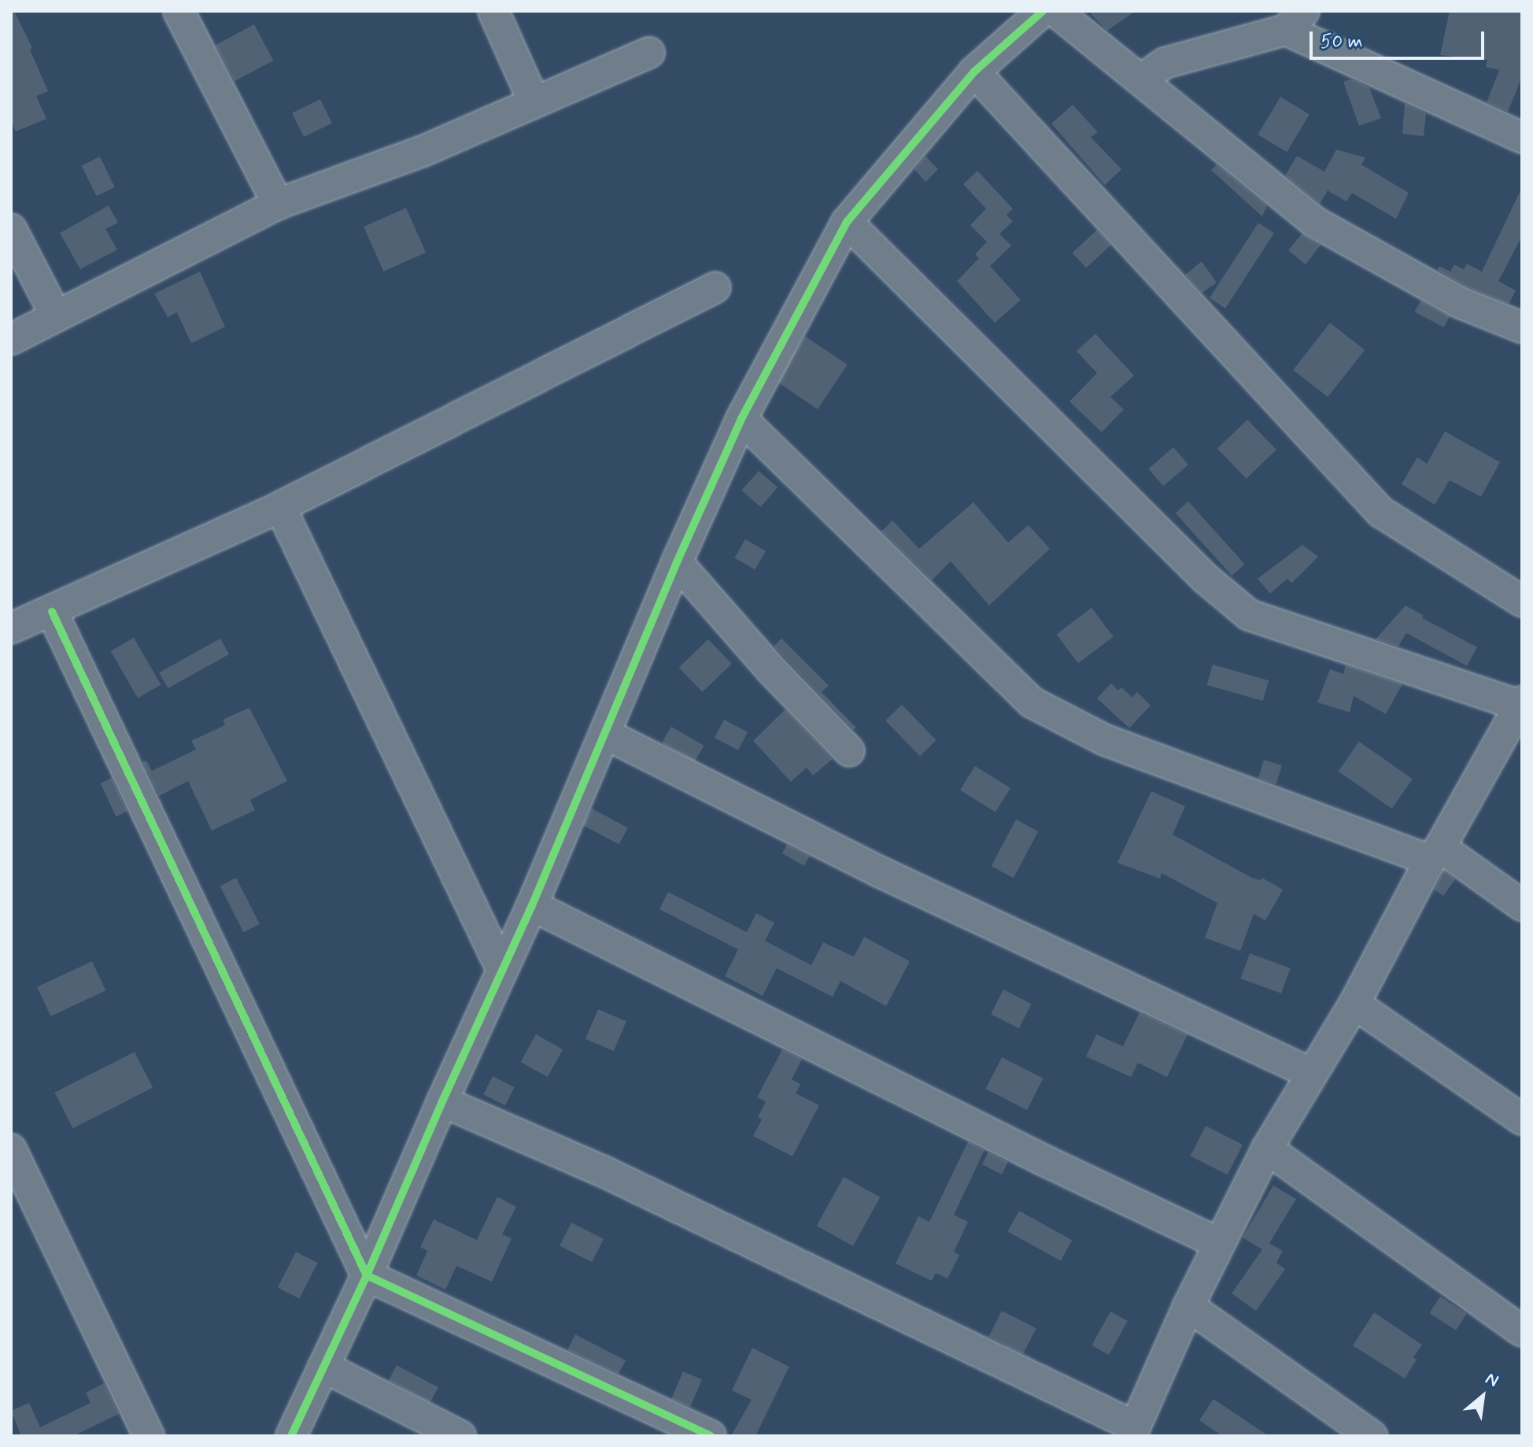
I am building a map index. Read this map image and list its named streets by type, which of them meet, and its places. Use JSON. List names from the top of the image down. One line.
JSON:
{"scale_bar":"50 m","north":"top right"}
